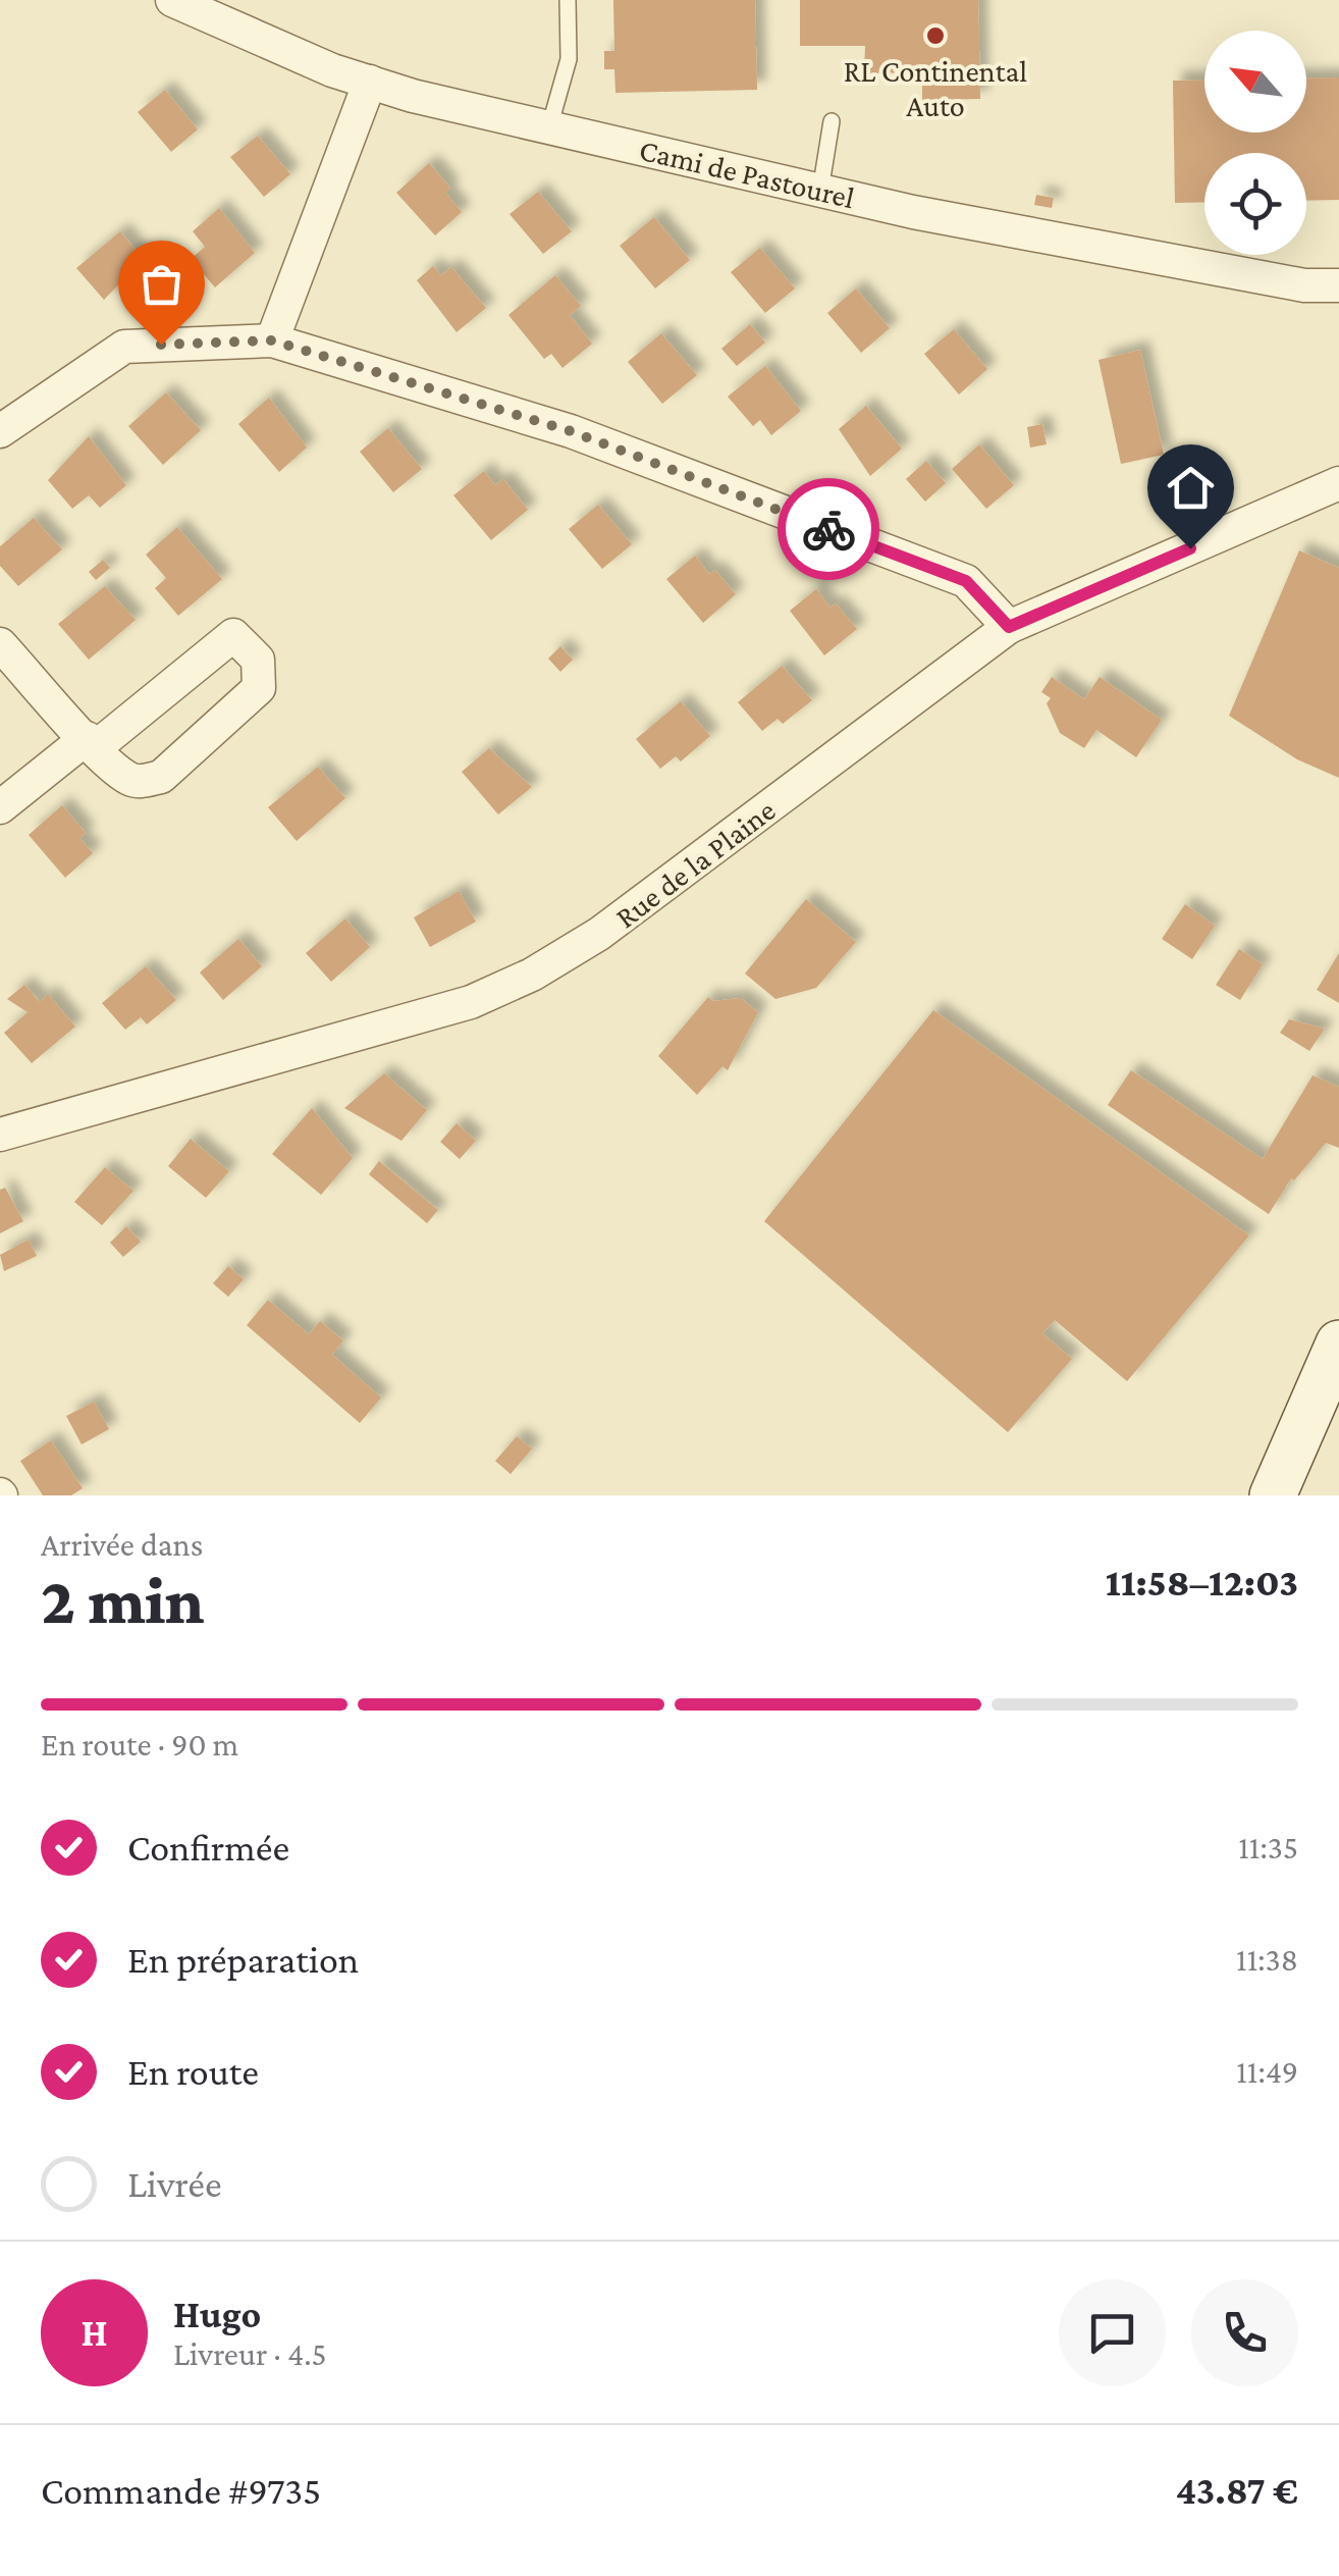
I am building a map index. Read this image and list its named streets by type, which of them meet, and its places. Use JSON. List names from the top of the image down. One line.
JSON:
{"streets":{"street":["Cami de Pastourel","Rue de la Plaine"]},"places":["RL Continental Auto"],"north":"top left","page":{"heading":["2 min","Arrivée dans","11:58–12:03"],"panel":["Hugo","Livreur · 4.5","Commande #9735","43.87 €"],"bar":"En route · 90 m","list":[["Confirmée","11:35"],["En préparation","11:38"],["En route","11:49"],"Livrée"],"round":"H"}}
